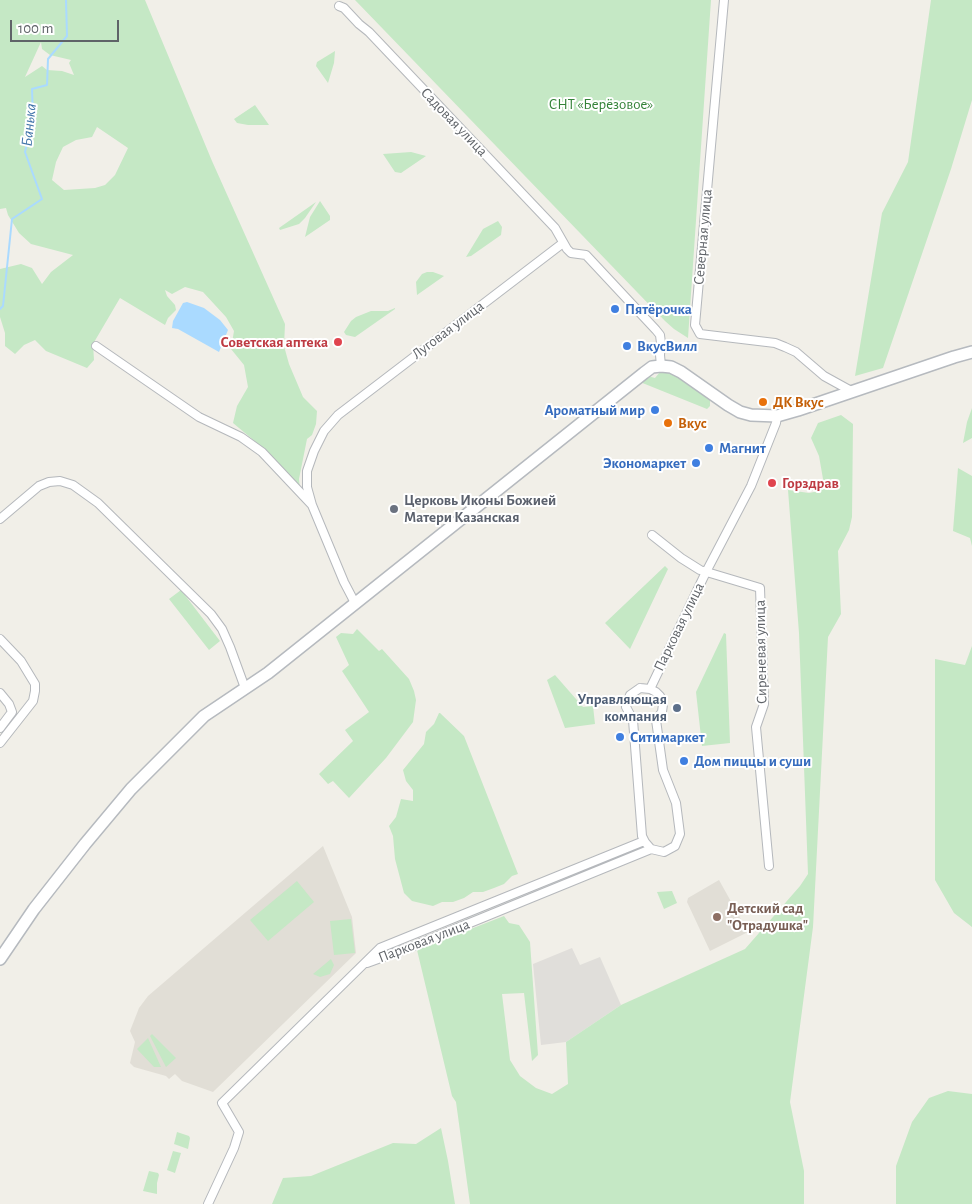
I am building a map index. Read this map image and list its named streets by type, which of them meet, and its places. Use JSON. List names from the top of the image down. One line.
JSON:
{"streets":{"street":["Садовая улица","Северная улица","Луговая улица","Парковая улица","Сиреневая улица"]},"crossings":[["Садовая улица","Луговая улица"],["Парковая улица","Сиреневая улица"]],"water":["Банька"],"parks":["СНТ «Берёзовое»"],"places":["Пятёрочка","Советская аптека","ВкусВилл","ДК Вкус","Ароматный мир","Вкус","Магнит","Экономаркет","Горздрав","Церковь Иконы Божией Матери Казанская","Управляющая компания","Ситимаркет","Дом пиццы и суши","Детский сад \"Отрадушка\""],"scale_bar":"100 m"}
